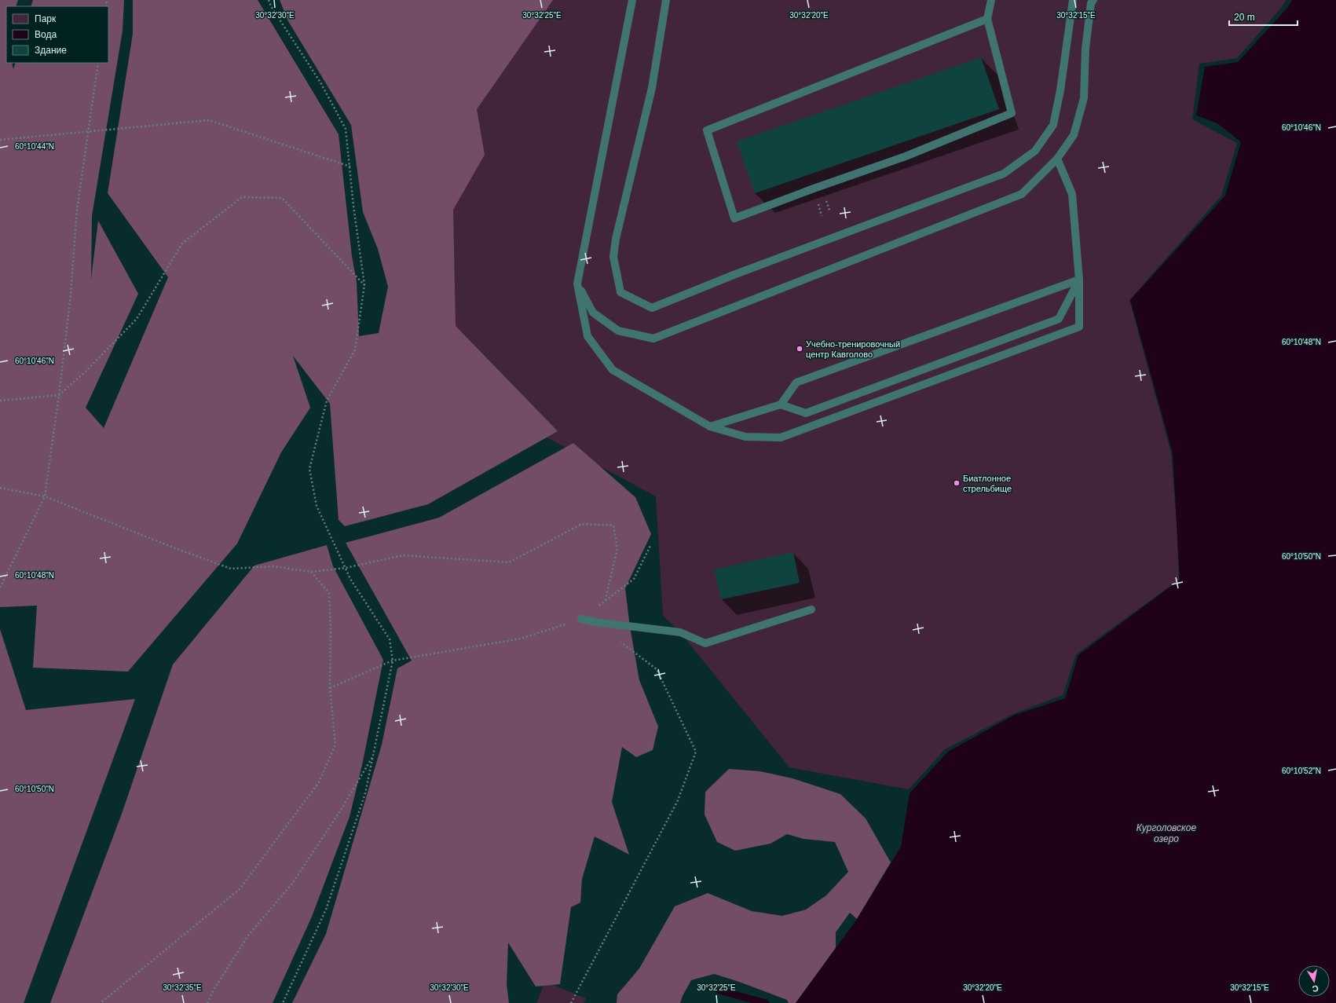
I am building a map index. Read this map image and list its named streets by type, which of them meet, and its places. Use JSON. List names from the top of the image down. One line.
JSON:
{"water":["Курголовское озеро"],"places":["Учебно-тренировочный центр Кавголово","Биатлонное стрельбище"],"legend":["Парк","Вода","Здание"],"scale_bar":"20 m","north":"bottom","coordinates":["30°32'30\"E","30°32'25\"E","30°32'20\"E","30°32'15\"E","60°10'46\"N","60°10'44\"N","60°10'48\"N","60°10'50\"N","60°10'52\"N","30°32'35\"E"]}
